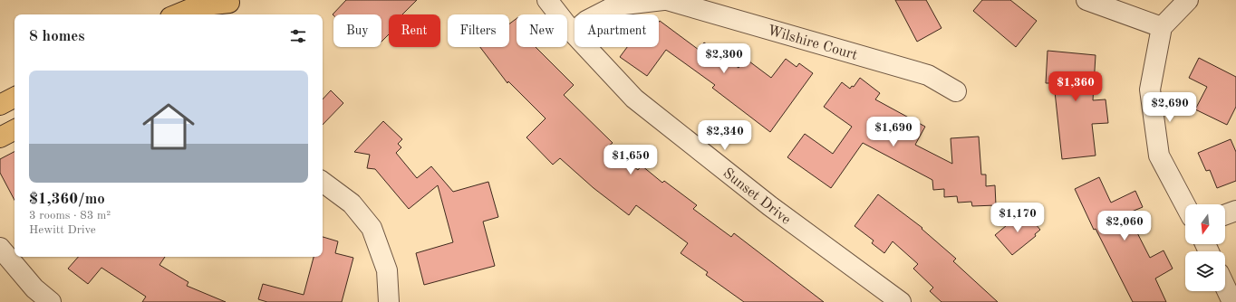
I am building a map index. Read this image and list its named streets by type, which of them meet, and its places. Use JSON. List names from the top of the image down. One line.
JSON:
{"streets":{"street":["Wilshire Court","Sunset Drive"]},"north":"bottom","page":{"chip":["Buy","Rent","Filters","New","Apartment"],"heading":"8 homes","price":["$2,300","$1,360","$2,690","$1,690","$2,340","$1,650","$1,170","$2,060"],"list":[{"name":"$1,360/mo","note":"3 rooms · 83 m² · Hewitt Drive"}]}}
